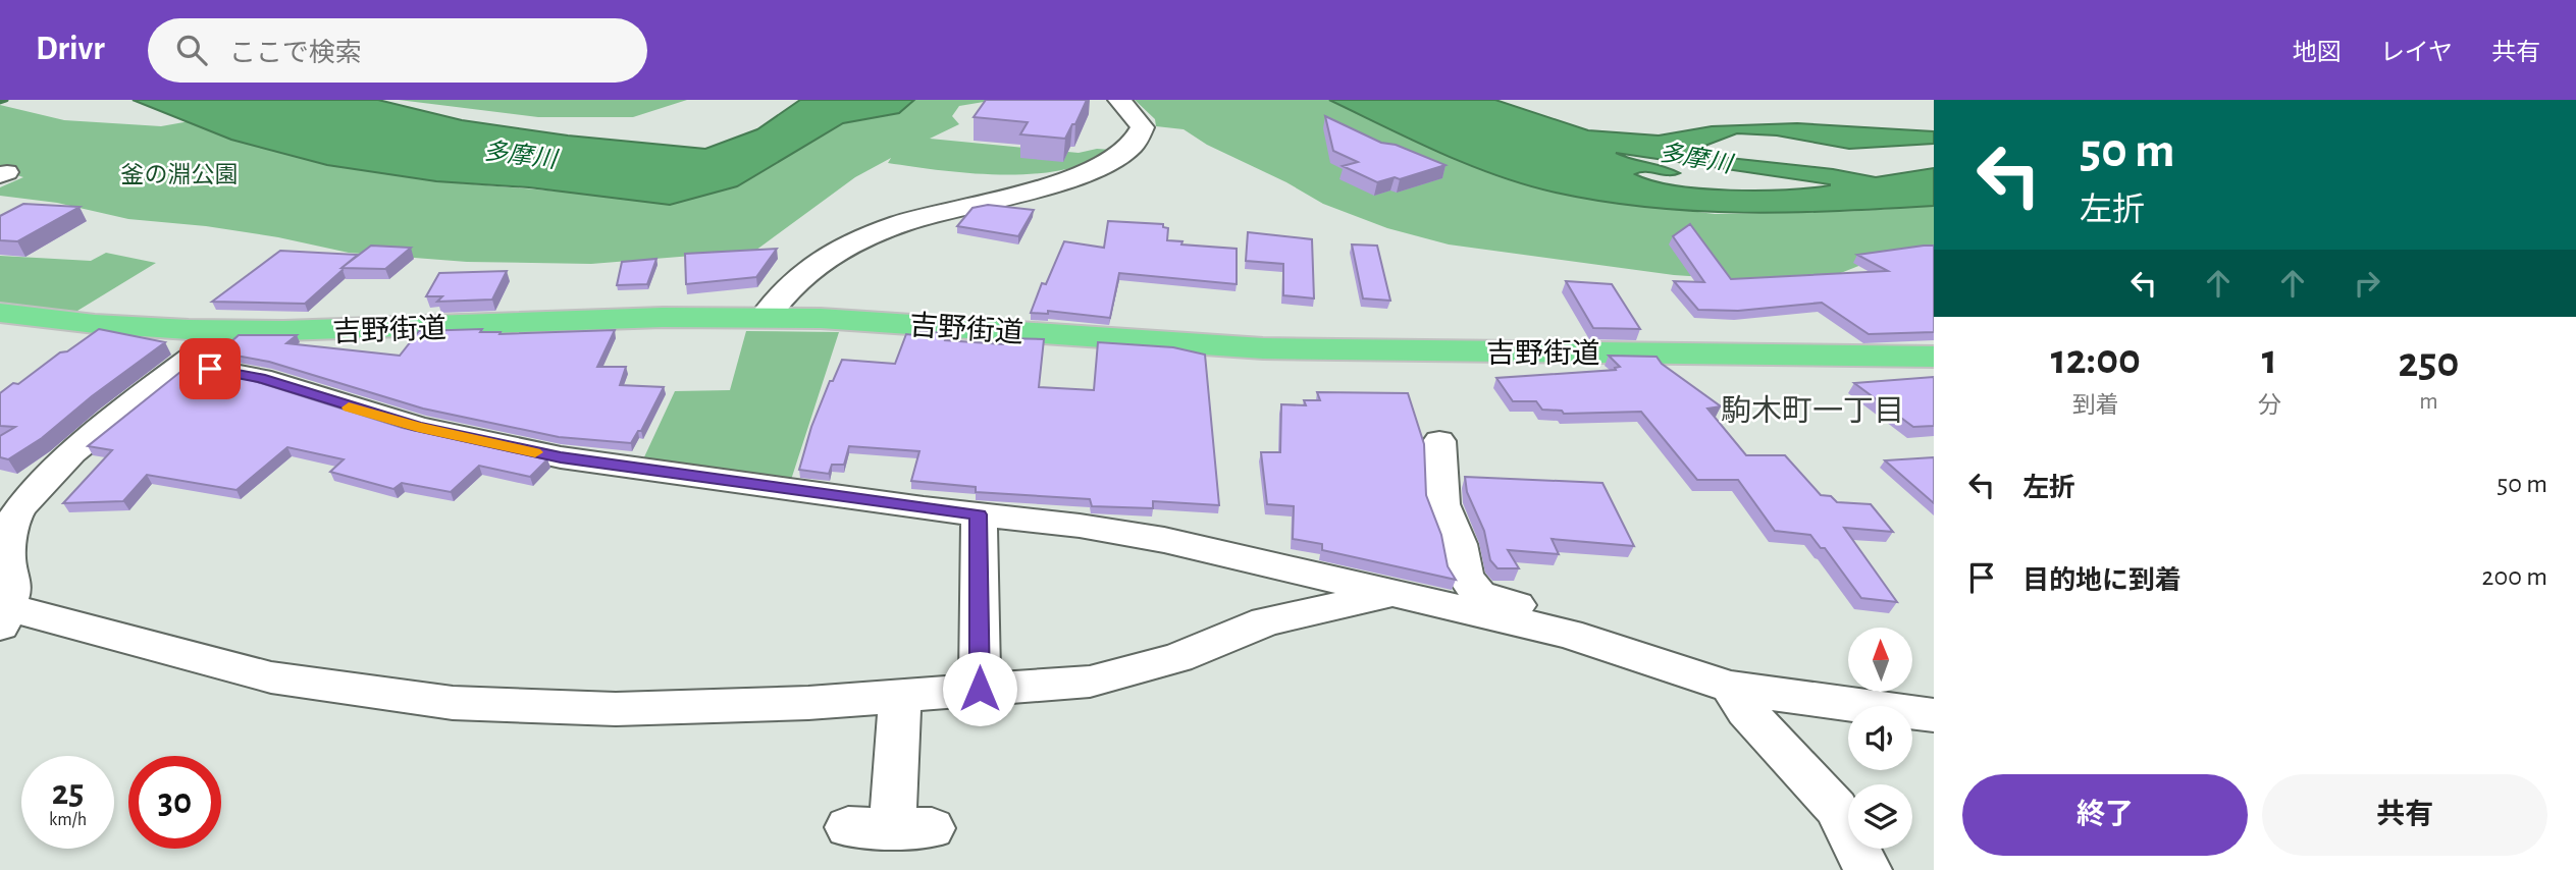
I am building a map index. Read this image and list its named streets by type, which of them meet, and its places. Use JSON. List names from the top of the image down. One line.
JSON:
{"streets":{"highway":["吉野街道"]},"districts":["駒木町一丁目"],"water":["多摩川"],"parks":["釜の淵公園"],"north":"top","page":{"header":"Drivr","search":"ここで検索","nav":["地図","レイヤ","共有"],"turn":["50 m","左折"],"eta":["12:00","到着","1","分","250","m"],"list":[{"name":"左折","value":"50 m"},{"name":"目的地に到着","value":"200 m"}],"speed":"25 km/h","limit":"30","buttons":["終了","共有"]}}
